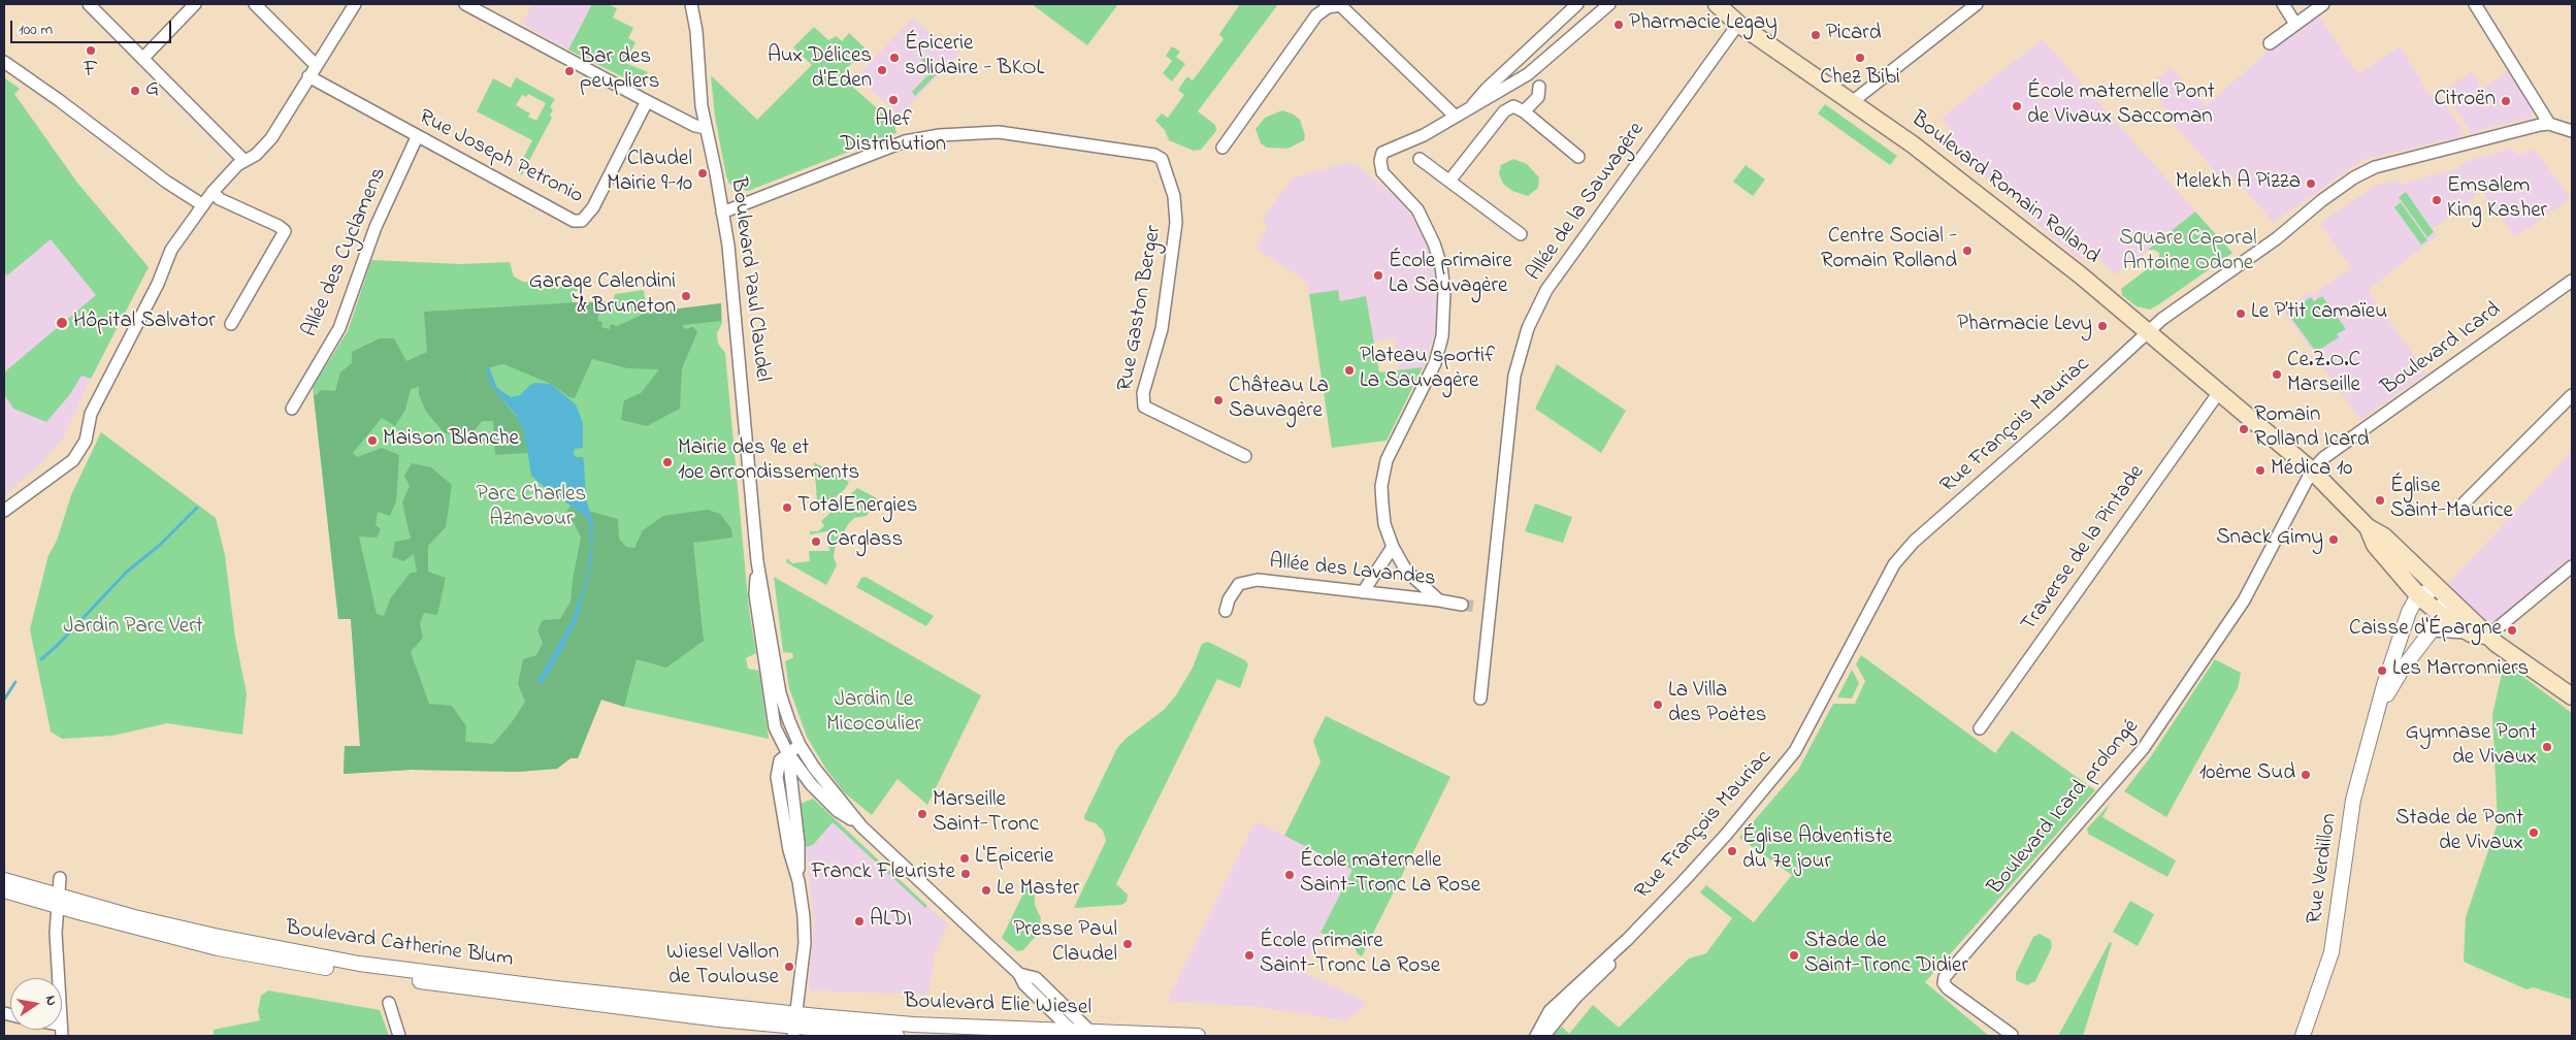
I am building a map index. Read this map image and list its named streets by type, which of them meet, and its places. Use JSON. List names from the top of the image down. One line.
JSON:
{"streets":{"main road":["Boulevard Romain Rolland"],"street":["Rue Joseph Petronio","Allée de la Sauvagère","Allée des Cyclamens","Boulevard Paul Claudel","Rue Gaston Berger","Boulevard Icard","Rue François Mauriac","Traverse de la Pintade","Allée des Lavandes","Boulevard Icard prolongé","Rue Verdillon","Boulevard Catherine Blum","Boulevard Elie Wiesel"]},"crossings":[["Rue Joseph Petronio","Allée des Cyclamens"],["Boulevard Romain Rolland","Allée de la Sauvagère"],["Boulevard Romain Rolland","Boulevard Icard"],["Boulevard Romain Rolland","Rue François Mauriac"],["Boulevard Romain Rolland","Traverse de la Pintade"],["Boulevard Romain Rolland","Boulevard Icard prolongé"],["Boulevard Romain Rolland","Rue Verdillon"],["Boulevard Paul Claudel","Rue Gaston Berger"],["Boulevard Paul Claudel","Boulevard Elie Wiesel"],["Boulevard Icard","Boulevard Icard prolongé"],["Boulevard Catherine Blum","Boulevard Elie Wiesel"]],"parks":["Square Caporal Antoine Odone","Parc Charles Aznavour","Jardin Parc Vert","Jardin Le Micocoulier"],"places":["Pharmacie Legay","Picard","F","Épicerie solidaire - BKOL","Chez Bibi","Aux Délices d'Eden","Bar des peupliers","G","Alef Distribution","Citroën","École maternelle Pont de Vivaux Saccoman","Claudel Mairie 9-10","Melekh A Pizza","Emsalem King Kasher","Centre Social - Romain Rolland","École primaire La Sauvagère","Garage Calendini & Bruneton","Le P’tit camaïeu","Hôpital Salvator","Pharmacie Levy","Plateau sportif La Sauvagère","Ce.Z.O.C Marseille","Château La Sauvagère","Romain Rolland Icard","Maison Blanche","Mairie des 9e et 10e arrondissements","Médica 10","Église Saint-Maurice","TotalEnergies","Snack Gimy","Carglass","Caisse d'Épargne","Les Marronniers","La Villa des Poètes","Gymnase Pont de Vivaux","10ème Sud","Marseille Saint-Tronc","Stade de Pont de Vivaux","Église Adventiste du 7e jour","L'Epicerie","Franck Fleuriste","École maternelle Saint-Tronc La Rose","Le Master","ALDI","Presse Paul Claudel","École primaire Saint-Tronc La Rose","Stade de Saint-Tronc Didier","Wiesel Vallon de Toulouse"],"scale_bar":"100 m","north":"right"}
